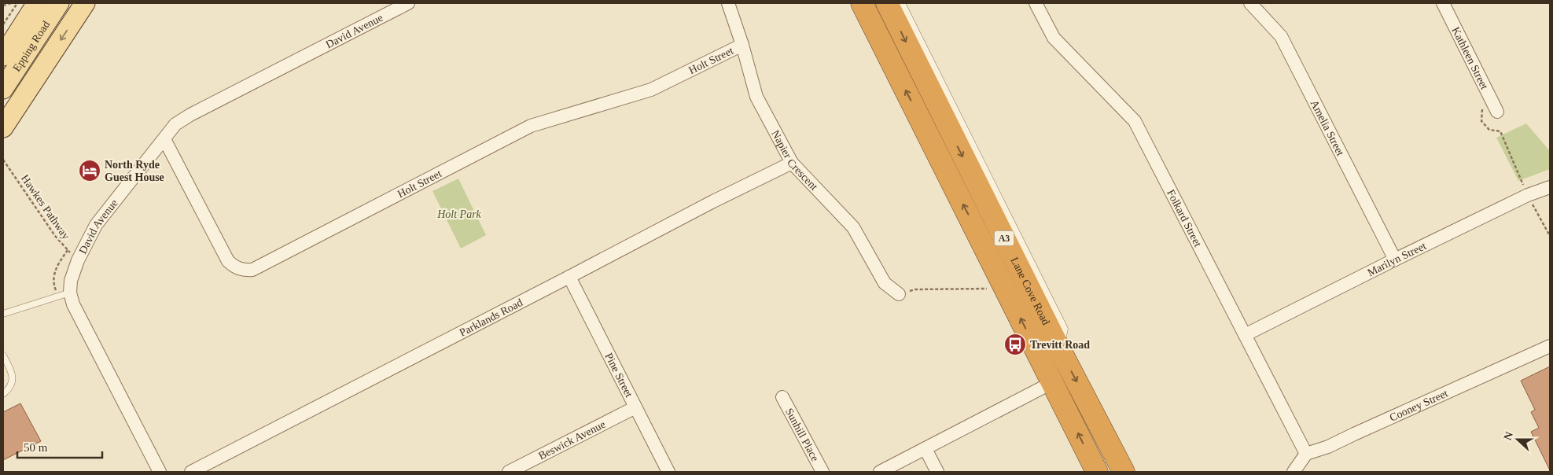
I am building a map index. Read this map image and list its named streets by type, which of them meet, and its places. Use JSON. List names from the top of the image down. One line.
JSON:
{"streets":{"highway":["A3","Lane Cove Road"],"main road":["Epping Road"],"street":["David Avenue","Kathleen Street","Holt Street","Amelia Street","Napier Crescent","Folkard Street","Marilyn Street","Parklands Road","Pine Street","Cooney Street","Sunhill Place","Beswick Avenue"],"path":["Hawkes Pathway"]},"crossings":[["David Avenue","Holt Street"],["David Avenue","Hawkes Pathway"],["Holt Street","Napier Crescent"],["Amelia Street","Marilyn Street"],["Napier Crescent","Parklands Road"],["Folkard Street","Marilyn Street"],["Folkard Street","Cooney Street"],["Parklands Road","Pine Street"],["Pine Street","Beswick Avenue"]],"parks":["Holt Park"],"places":{"hotel":["North Ryde Guest House"],"bus stop":["Trevitt Road"]},"scale_bar":"50 m","north":"left"}
